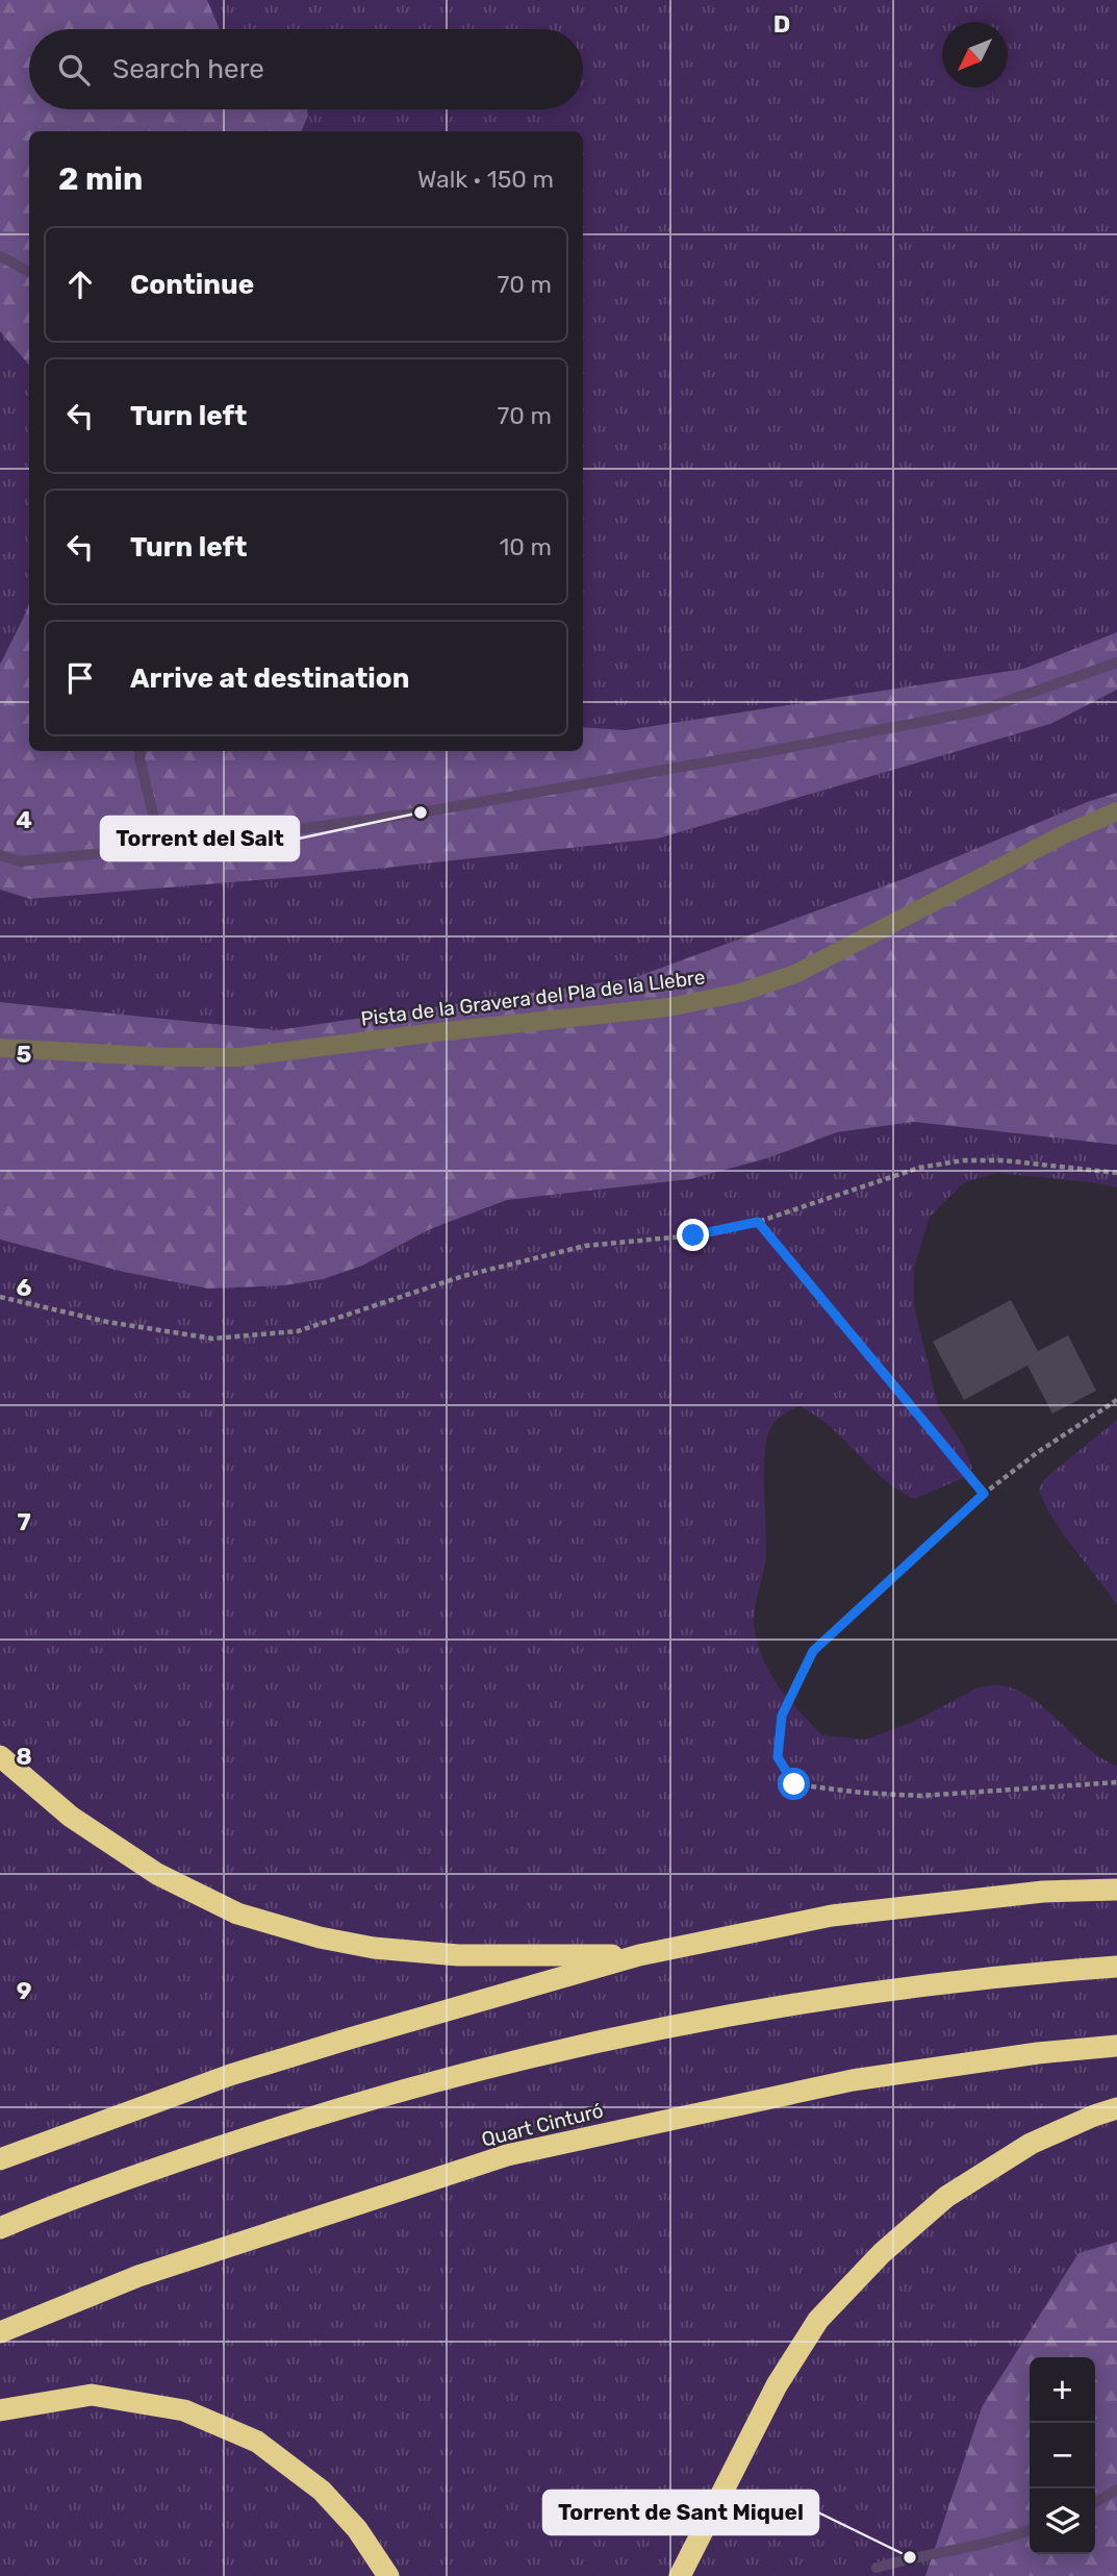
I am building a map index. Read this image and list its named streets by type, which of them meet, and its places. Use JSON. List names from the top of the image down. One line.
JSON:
{"streets":{"highway":["Quart Cinturó"],"street":["Pista de la Gravera del Pla de la Llebre"]},"places":["Torrent del Salt","Torrent de Sant Miquel"],"north":"bottom left","page":{"search":"Search here","heading":["2 min","Walk · 150 m"],"list":[["Continue","70 m"],["Turn left","70 m"],["Turn left","10 m"],"Arrive at destination"],"map_buttons":["+","−"]},"grid":{"columns":["D"],"rows":["4","5","6","7","8","9"]}}
